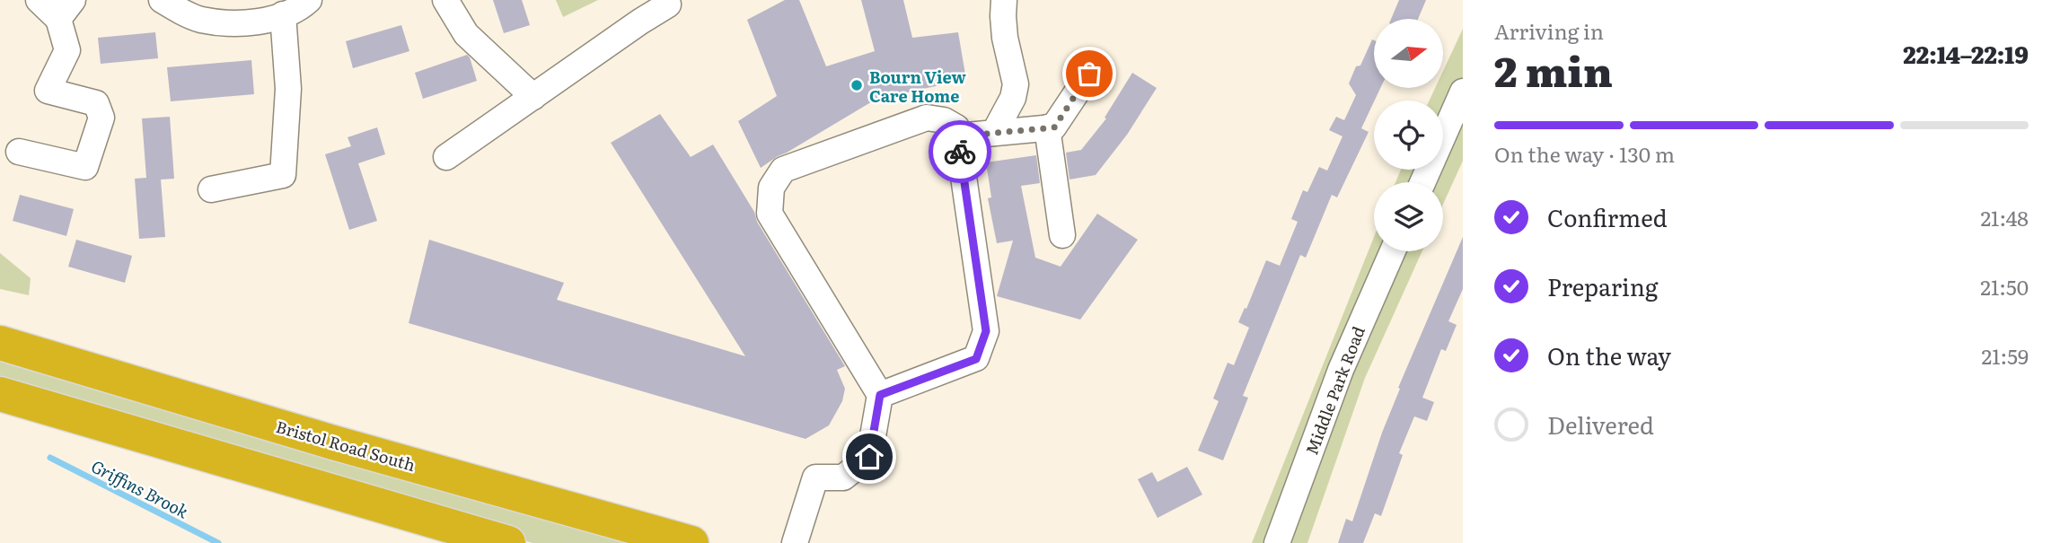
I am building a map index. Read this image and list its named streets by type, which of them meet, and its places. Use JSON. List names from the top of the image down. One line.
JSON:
{"streets":{"highway":["Bristol Road South"],"street":["Middle Park Road"]},"water":["Griffins Brook"],"places":["Bourn View Care Home"],"north":"right","page":{"heading":["2 min","Arriving in","22:14–22:19"],"bar":"On the way · 130 m","list":[["Confirmed","21:48"],["Preparing","21:50"],["On the way","21:59"],"Delivered"]}}
